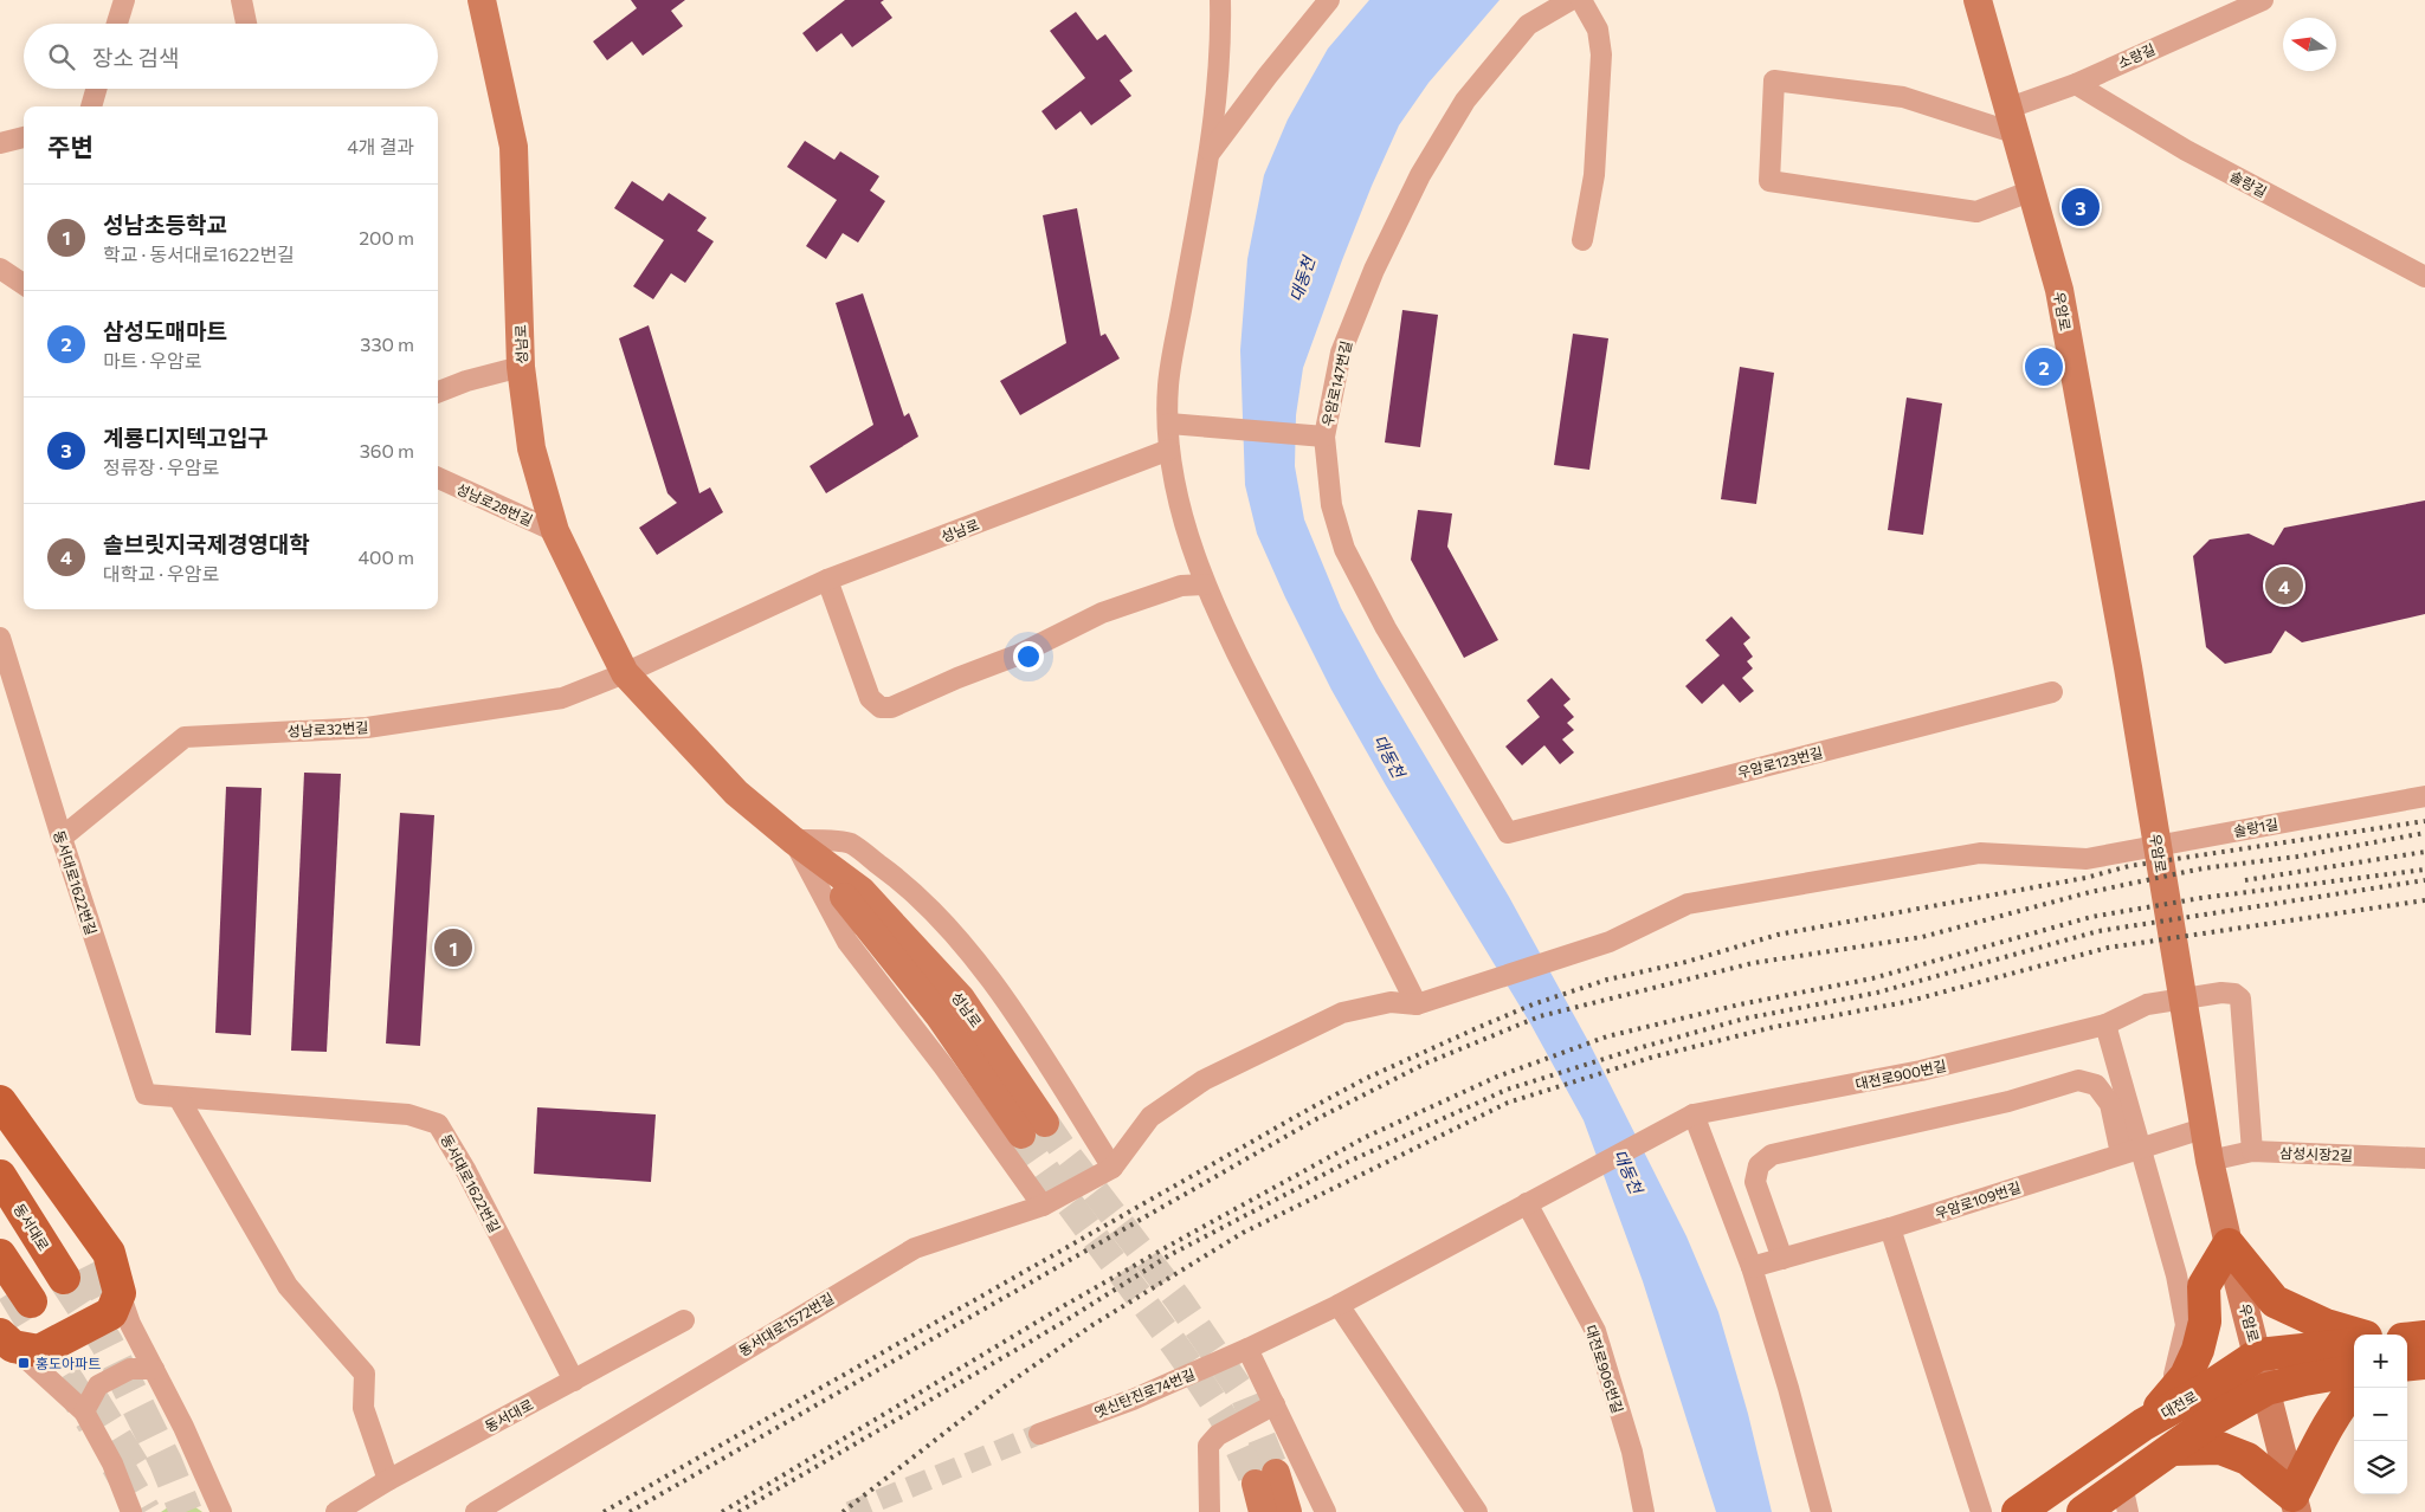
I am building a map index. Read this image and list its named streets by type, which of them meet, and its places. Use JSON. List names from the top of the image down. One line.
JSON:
{"streets":{"main road":["우암로","성남로","동서대로","대전로"],"street":["소랑길","솔랑길","우암로147번길","성남로28번길","성남로32번길","우암로123번길","솔랑1길","동서대로1622번길","대전로900번길","삼성시장2길","우암로109번길","동서대로1572번길","대전로906번길","옛신탄진로74번길"]},"crossings":[["소랑길","솔랑길"],["소랑길","우암로"],["우암로","삼성시장2길"],["우암로","우암로109번길"],["우암로","대전로"],["성남로","성남로28번길"],["성남로","성남로32번길"],["우암로147번길","우암로123번길"],["성남로32번길","동서대로1622번길"],["동서대로1622번길","동서대로"],["대전로900번길","삼성시장2길"],["대전로900번길","대전로906번길"]],"water":["대동천"],"places":{"transit":["홍도아파트"]},"north":"left","page":{"search":"장소 검색","heading":["주변","4개 결과"],"list":[{"mark":"1","name":"성남초등학교","note":"학교 · 동서대로1622번길","value":"200 m"},{"mark":"2","name":"삼성도매마트","note":"마트 · 우암로","value":"330 m"},{"mark":"3","name":"계룡디지텍고입구","note":"정류장 · 우암로","value":"360 m"},{"mark":"4","name":"솔브릿지국제경영대학","note":"대학교 · 우암로","value":"400 m"}],"pins":["3","2","4","1"],"map_buttons":["+","−"]}}
